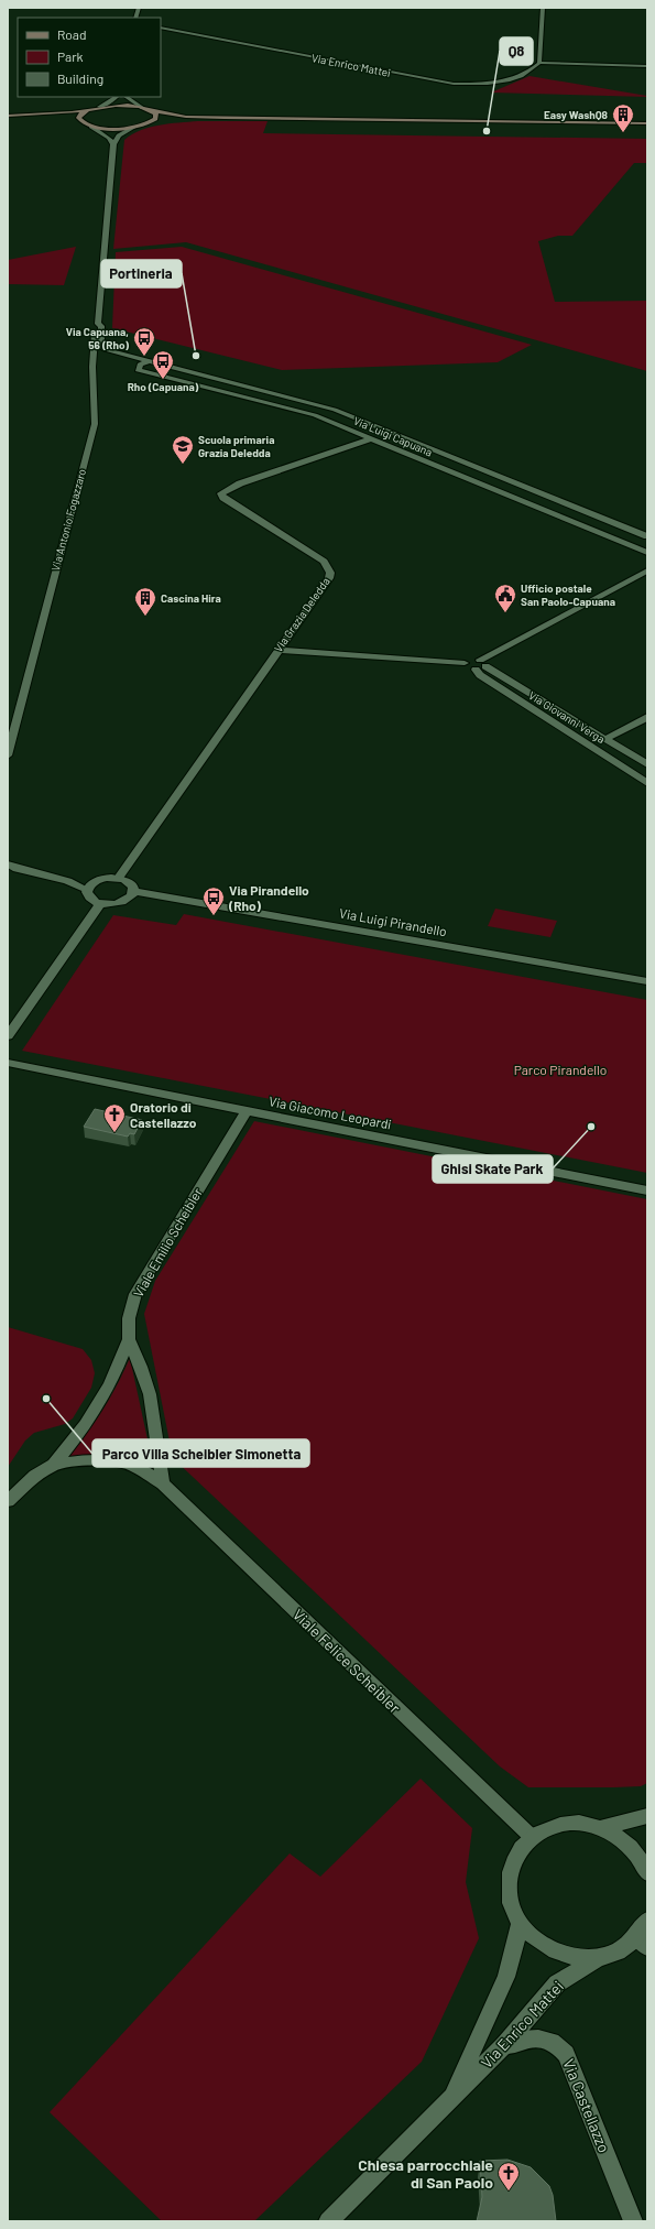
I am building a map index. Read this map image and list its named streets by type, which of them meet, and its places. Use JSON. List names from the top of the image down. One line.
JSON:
{"streets":{"street":["Via Enrico Mattei","Via Luigi Capuana","Via Antonio Fogazzaro","Via Grazia Deledda","Via Giovanni Verga","Via Luigi Pirandello","Via Giacomo Leopardi","Viale Emilio Scheibler","Viale Felice Scheibler","Via Castellazzo"]},"crossings":[["Via Enrico Mattei","Via Castellazzo"],["Via Luigi Capuana","Via Grazia Deledda"],["Via Grazia Deledda","Via Luigi Pirandello"],["Via Giacomo Leopardi","Viale Emilio Scheibler"],["Viale Emilio Scheibler","Viale Felice Scheibler"]],"parks":["Parco Pirandello"],"places":{"other":["Q8","Portineria","Ghisi Skate Park","Parco Villa Scheibler Simonetta"],"building":["Easy WashQ8","Cascina Hira"],"bus stop":["Via Capuana, 56 (Rho)","Rho (Capuana)","Via Pirandello (Rho)"],"school or university":["Scuola primaria Grazia Deledda"],"public building":["Ufficio postale San Paolo-Capuana"],"church":["Oratorio di Castellazzo","Chiesa parrocchiale di San Paolo"]},"legend":["Road","Park","Building"]}
